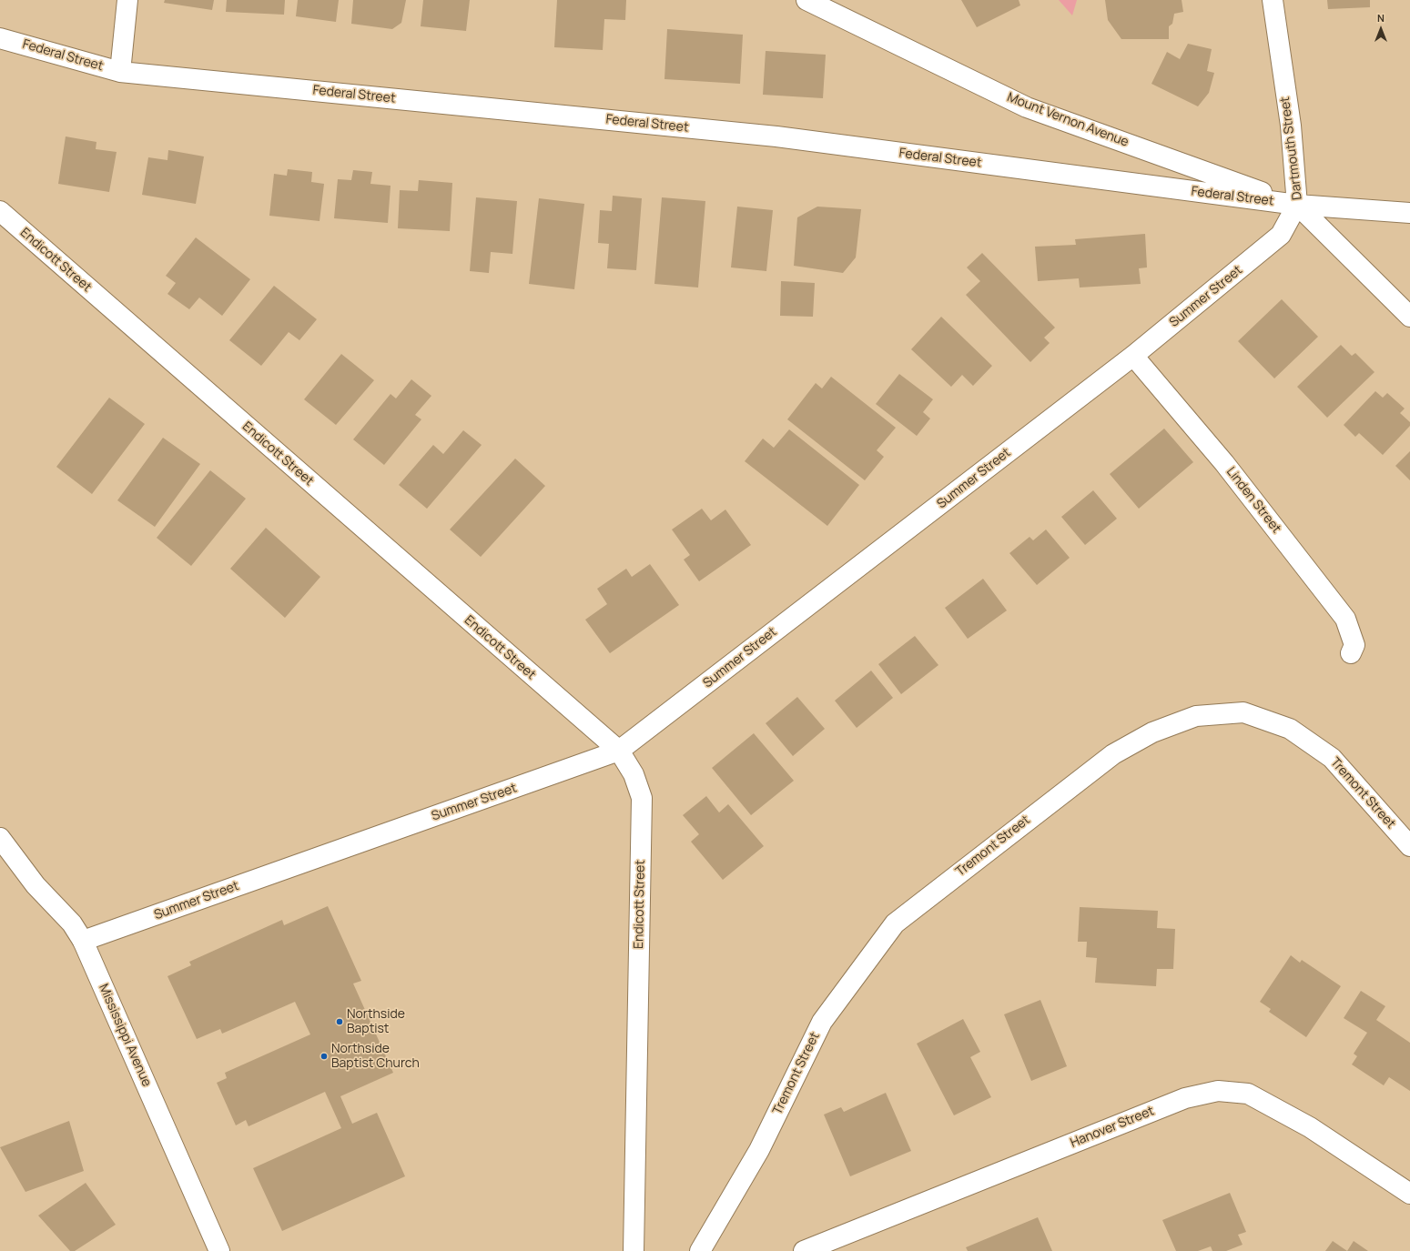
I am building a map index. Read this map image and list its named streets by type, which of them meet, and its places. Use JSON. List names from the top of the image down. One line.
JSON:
{"streets":{"street":["Federal Street","Mount Vernon Avenue","Dartmouth Street","Endicott Street","Summer Street","Linden Street","Tremont Street","Mississippi Avenue","Hanover Street"]},"crossings":[["Federal Street","Mount Vernon Avenue"],["Federal Street","Dartmouth Street"],["Federal Street","Summer Street"],["Mount Vernon Avenue","Dartmouth Street"],["Mount Vernon Avenue","Summer Street"],["Dartmouth Street","Summer Street"],["Endicott Street","Summer Street"],["Summer Street","Linden Street"],["Summer Street","Mississippi Avenue"]],"places":["Northside Baptist","Northside Baptist Church"],"north":"top"}
